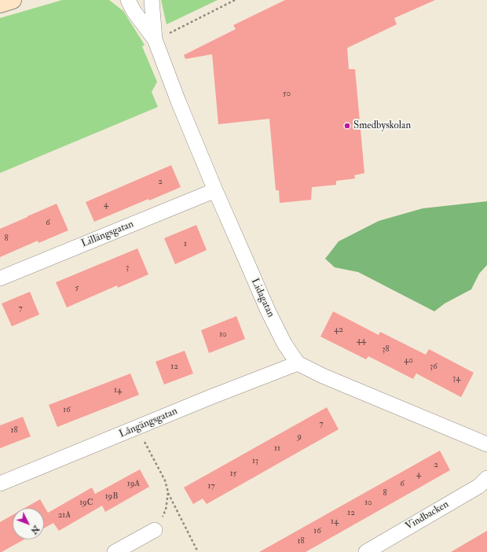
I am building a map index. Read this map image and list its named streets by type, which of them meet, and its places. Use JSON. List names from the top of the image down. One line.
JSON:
{"streets":{"street":["Lillängsgatan","Lidagatan","Långängsgatan","Vindbacken"]},"crossings":[["Lillängsgatan","Lidagatan"],["Lidagatan","Långängsgatan"]],"places":["Smedbyskolan"],"house_numbers":["50","2","4","6","8","1","3","5","7","42","10","44","38","40","12","36","34","14","16","7","18","9","11","13","2","15","4","19A","6","17","8","19B","19C","10","12","21A","14","16","18"],"north":"bottom right"}
